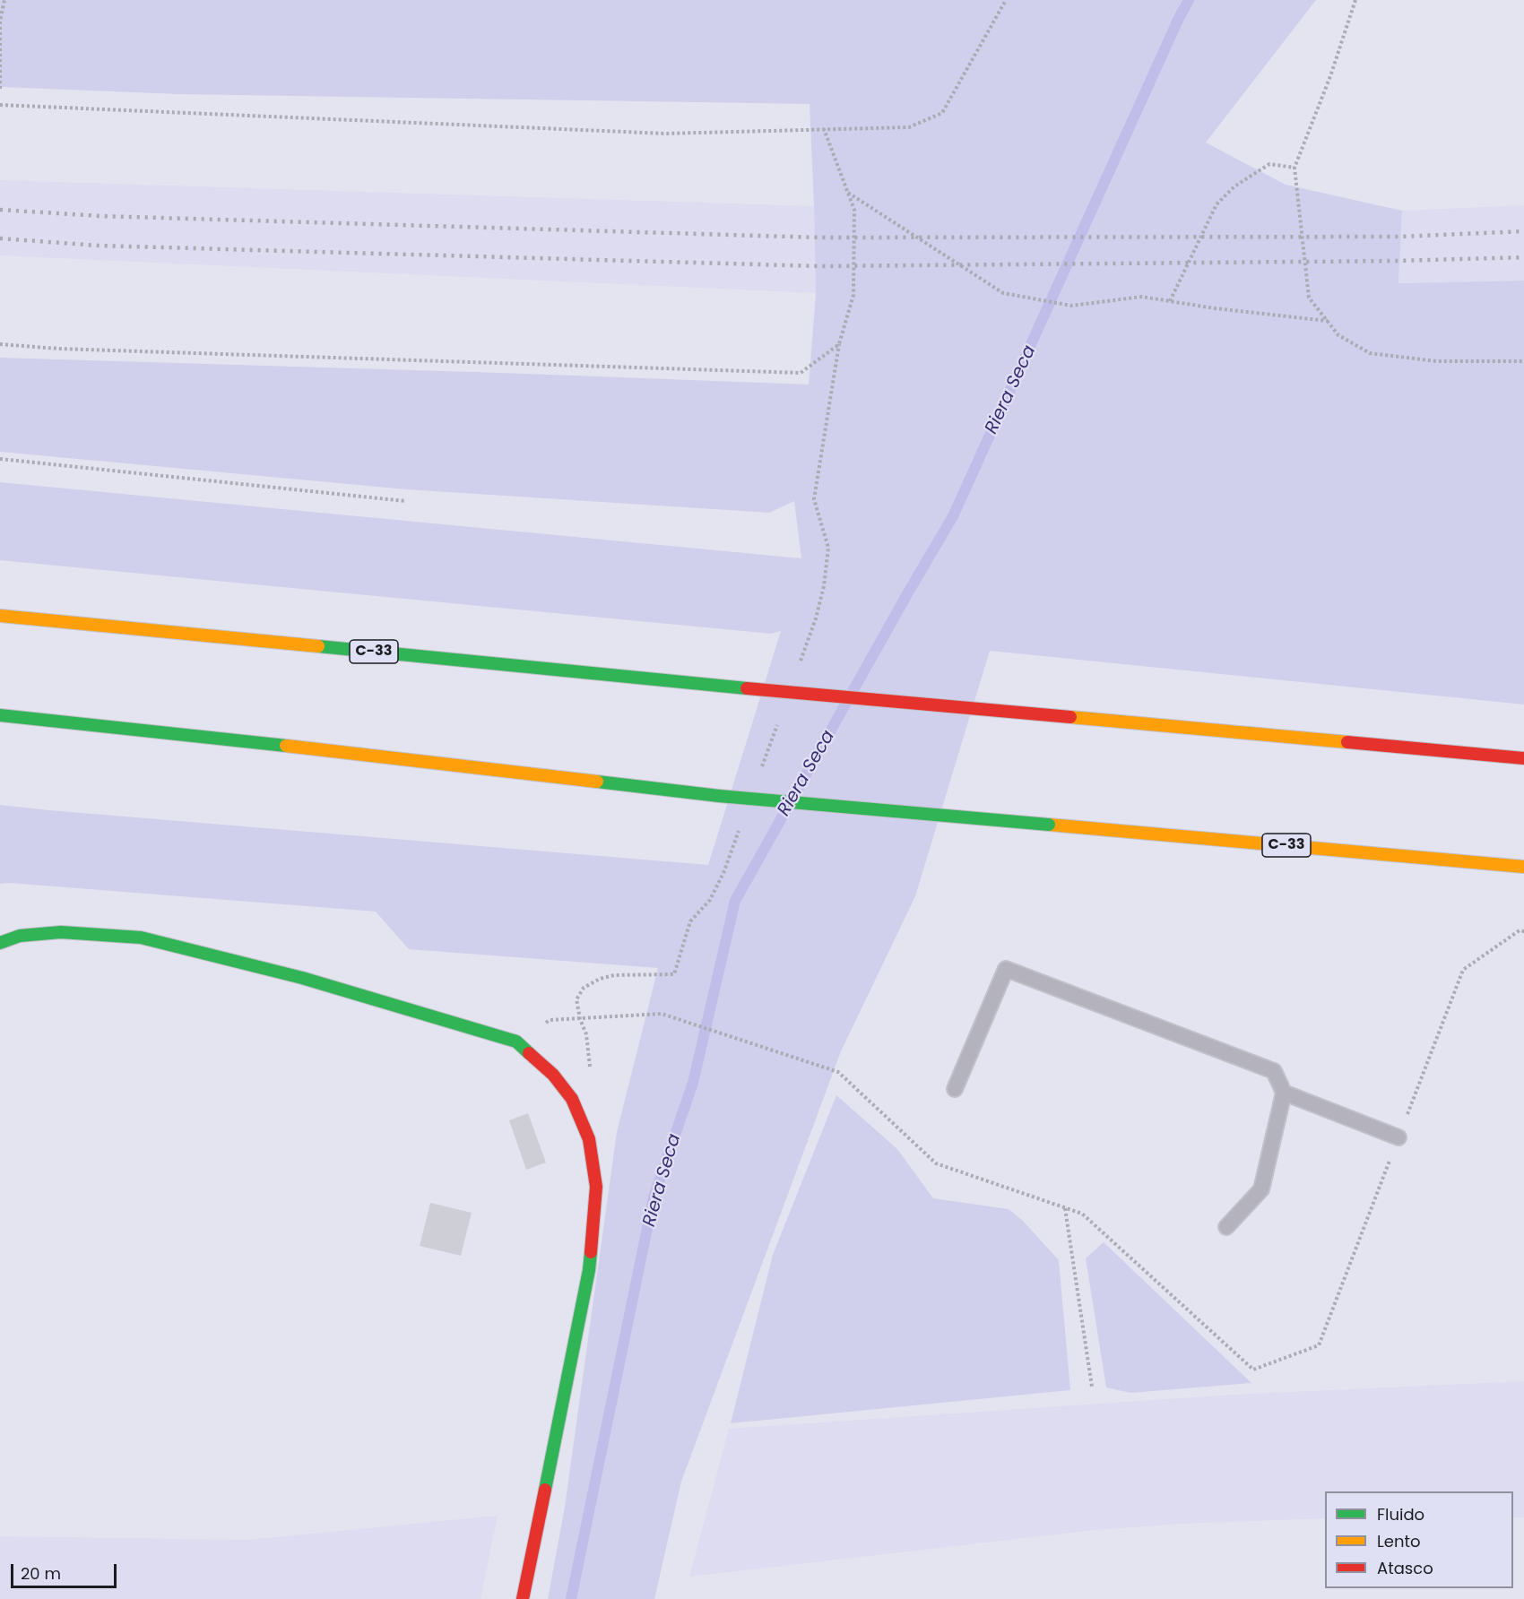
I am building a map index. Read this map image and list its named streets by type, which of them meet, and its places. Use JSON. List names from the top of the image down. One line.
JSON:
{"streets":{"main road":["C-33"]},"water":["Riera Seca"],"legend":["Fluido","Lento","Atasco"],"scale_bar":"20 m"}
